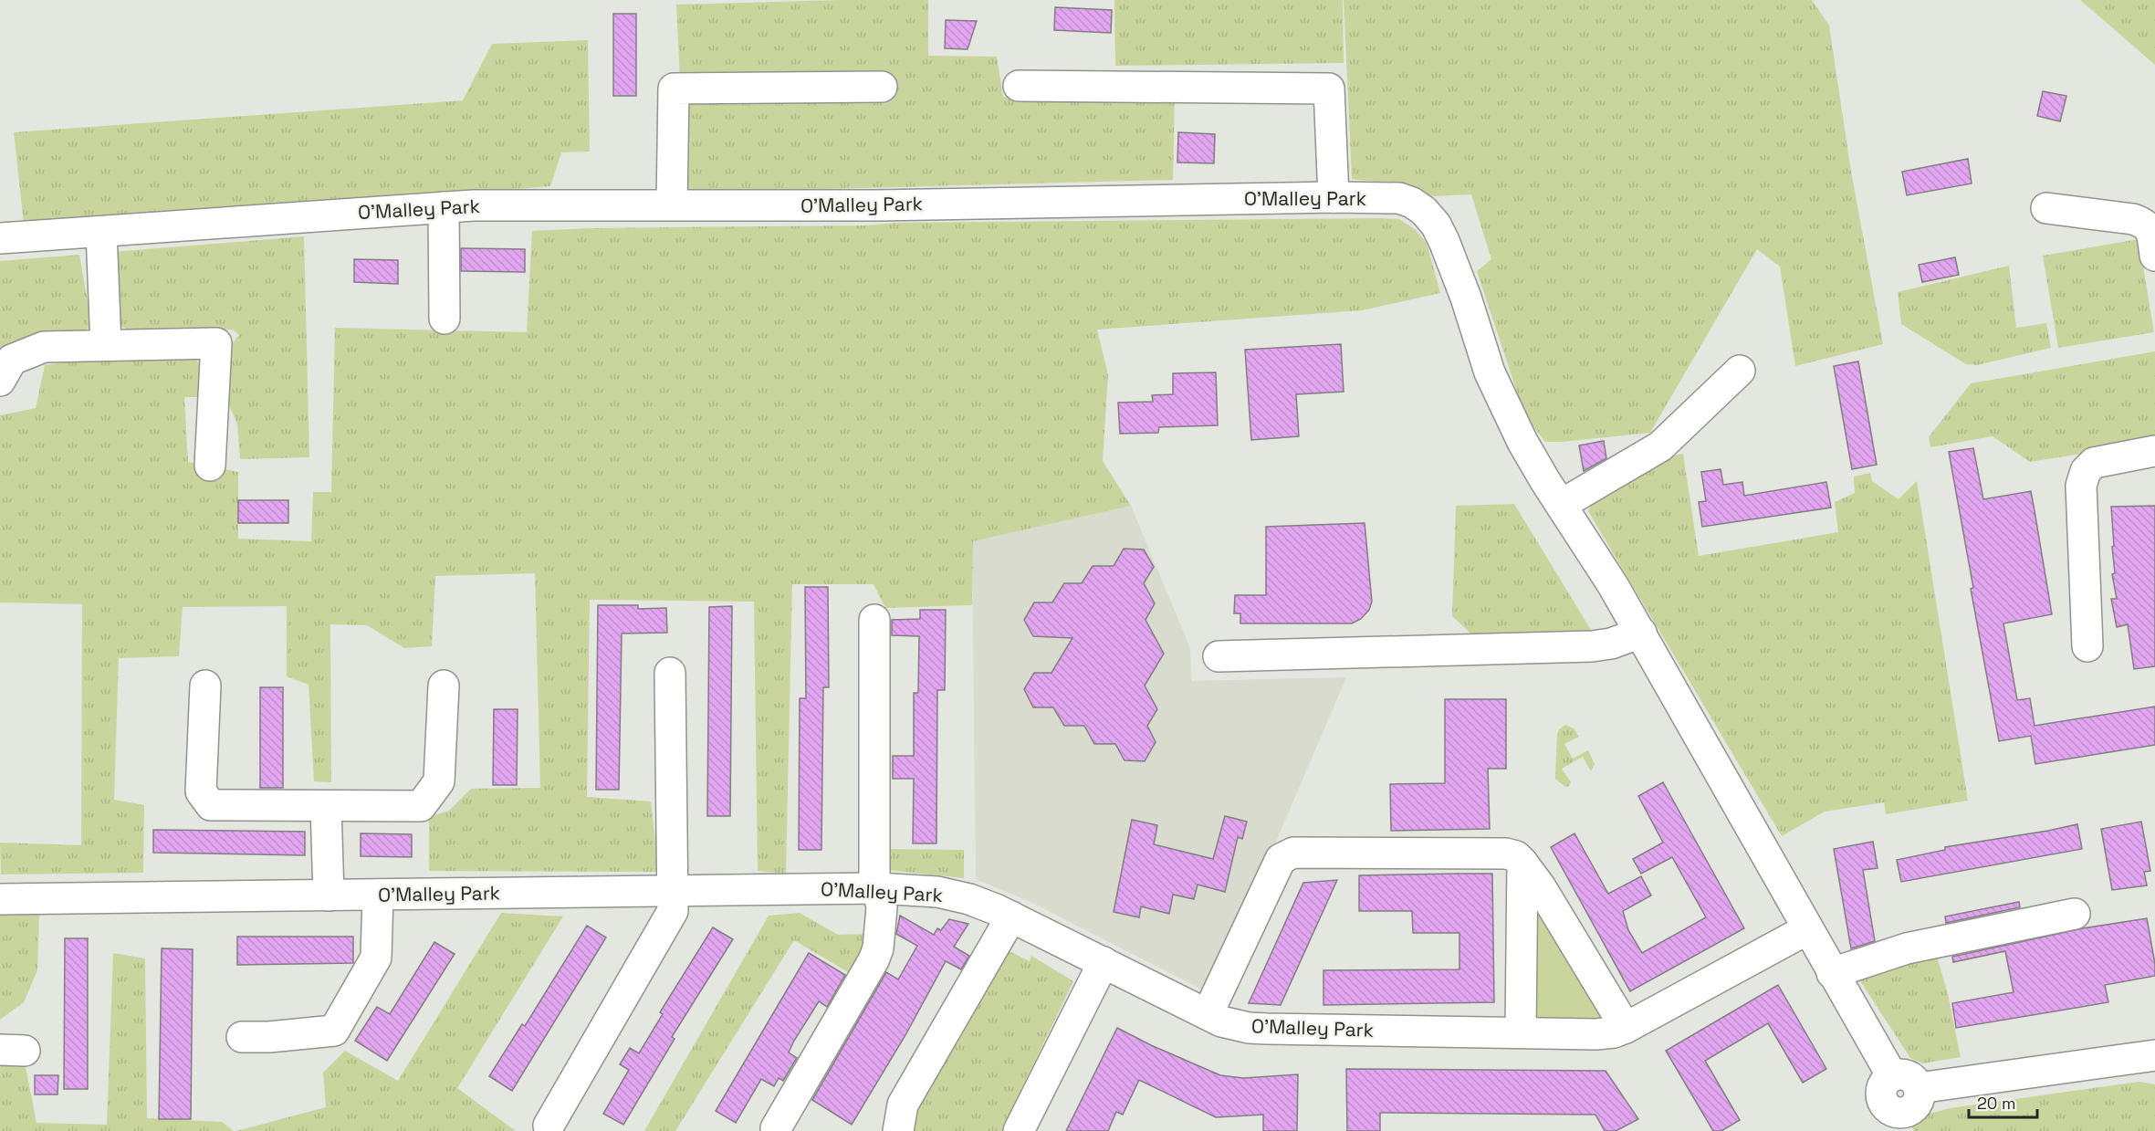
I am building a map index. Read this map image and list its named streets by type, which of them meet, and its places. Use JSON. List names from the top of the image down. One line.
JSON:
{"streets":{"street":["O'Malley Park"]},"scale_bar":"20 m"}
